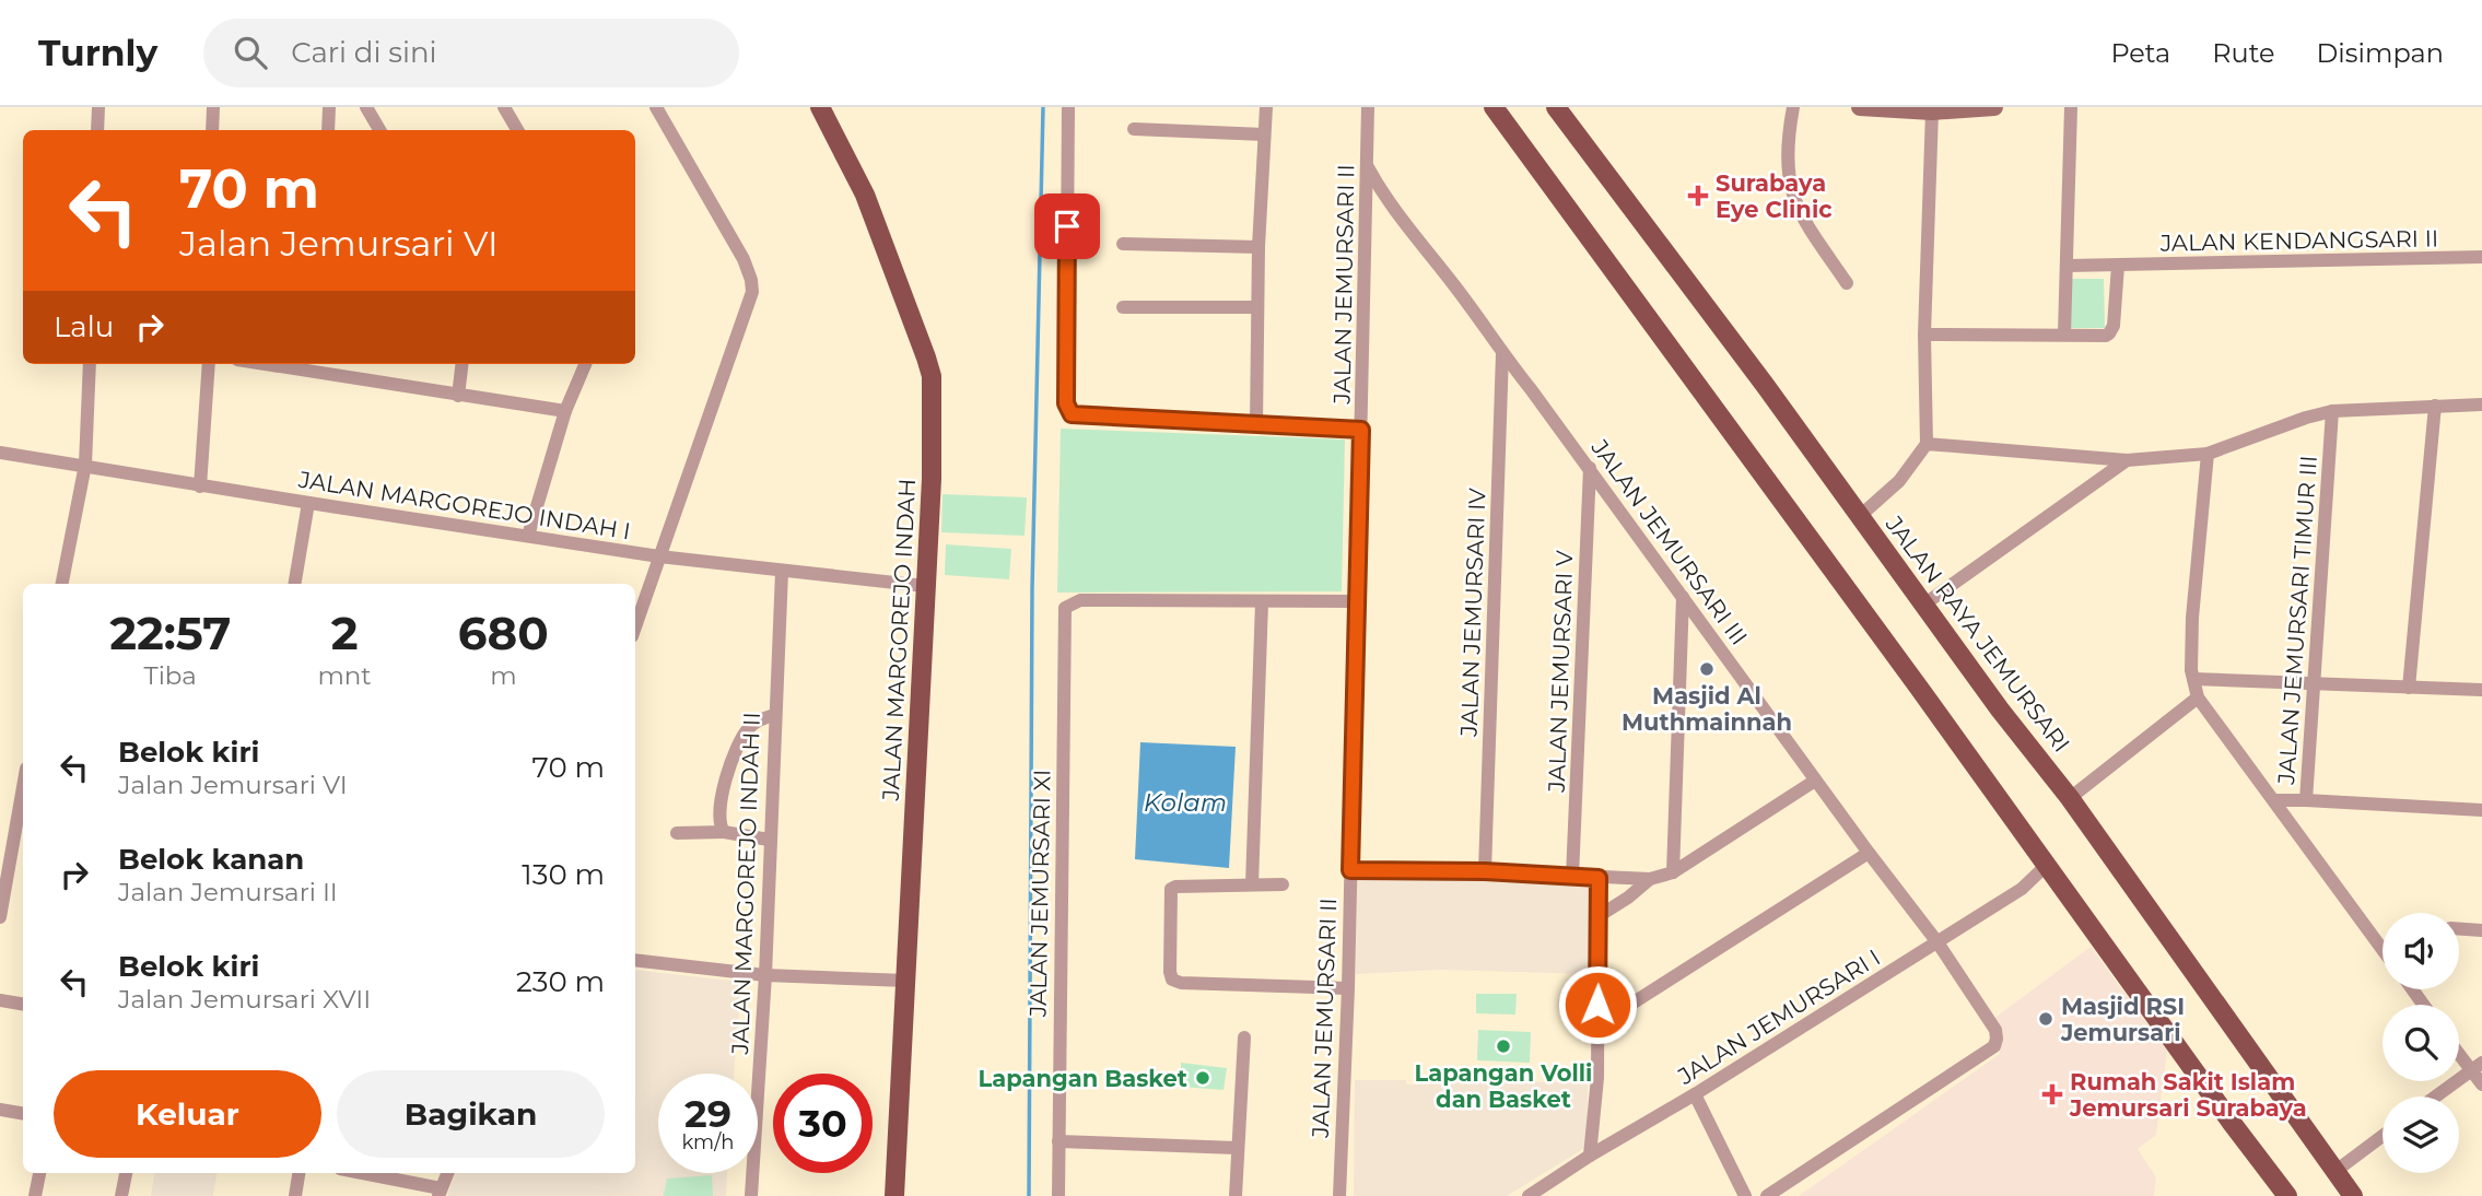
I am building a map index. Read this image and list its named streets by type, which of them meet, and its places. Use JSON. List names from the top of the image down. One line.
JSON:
{"streets":{"main road":["JALAN RAYA JEMURSARI","JALAN MARGOREJO INDAH"],"street":["JALAN KENDANGSARI II","JALAN JEMURSARI II","JALAN MARGOREJO INDAH I","JALAN JEMURSARI III","JALAN JEMURSARI IV","JALAN JEMURSARI TIMUR III","JALAN JEMURSARI V","JALAN MARGOREJO INDAH II","JALAN JEMURSARI XI","JALAN JEMURSARI I"]},"crossings":[["JALAN JEMURSARI II","JALAN JEMURSARI III"],["JALAN MARGOREJO INDAH I","JALAN MARGOREJO INDAH"],["JALAN MARGOREJO INDAH I","JALAN MARGOREJO INDAH II"],["JALAN JEMURSARI III","JALAN JEMURSARI IV"],["JALAN JEMURSARI III","JALAN JEMURSARI V"],["JALAN JEMURSARI III","JALAN JEMURSARI I"]],"water":["Kolam"],"places":{"health":["Surabaya Eye Clinic","Rumah Sakit Islam Jemursari Surabaya"],"other":["Masjid Al Muthmainnah","Masjid RSI Jemursari","Lapangan Volli dan Basket","Lapangan Basket"]},"page":{"header":"Turnly","search":"Cari di sini","nav":["Peta","Rute","Disimpan"],"turn":["70 m","Jalan Jemursari VI"],"then":"Lalu","eta":["22:57","Tiba","2","mnt","680","m"],"list":[{"name":"Belok kiri","note":"Jalan Jemursari VI","value":"70 m"},{"name":"Belok kanan","note":"Jalan Jemursari II","value":"130 m"},{"name":"Belok kiri","note":"Jalan Jemursari XVII","value":"230 m"}],"buttons":["Keluar","Bagikan"],"speed":"29 km/h","limit":"30"}}
